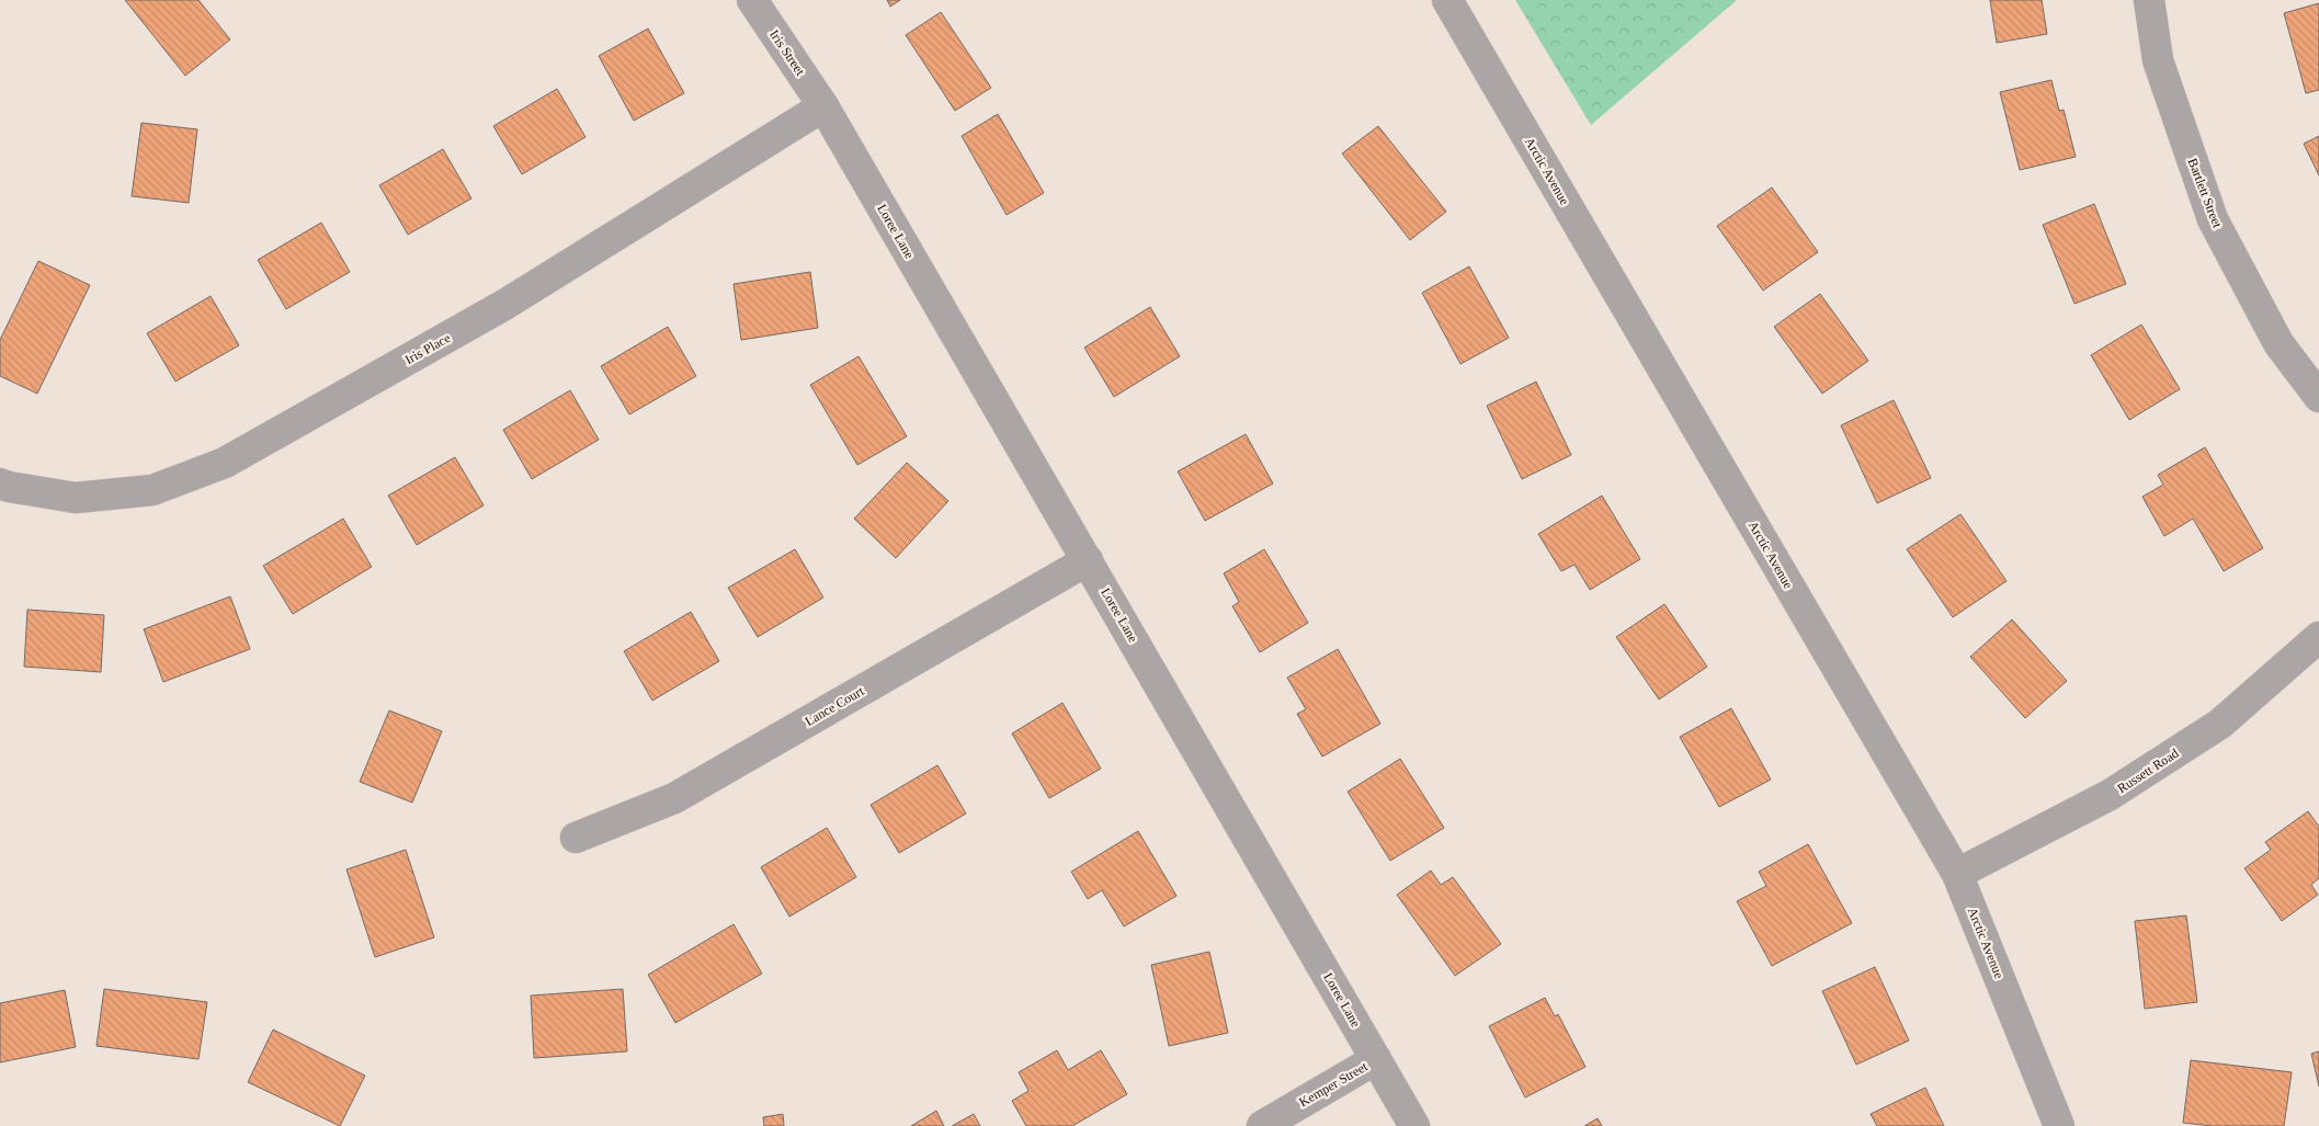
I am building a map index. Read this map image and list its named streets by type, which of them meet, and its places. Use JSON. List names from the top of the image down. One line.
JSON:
{"streets":{"street":["Iris Street","Arctic Avenue","Bartlett Street","Loree Lane","Iris Place","Lance Court","Russett Road","Kemper Street"]},"crossings":[["Iris Street","Loree Lane"],["Iris Street","Iris Place"],["Arctic Avenue","Russett Road"],["Loree Lane","Iris Place"],["Loree Lane","Lance Court"],["Loree Lane","Kemper Street"]]}
